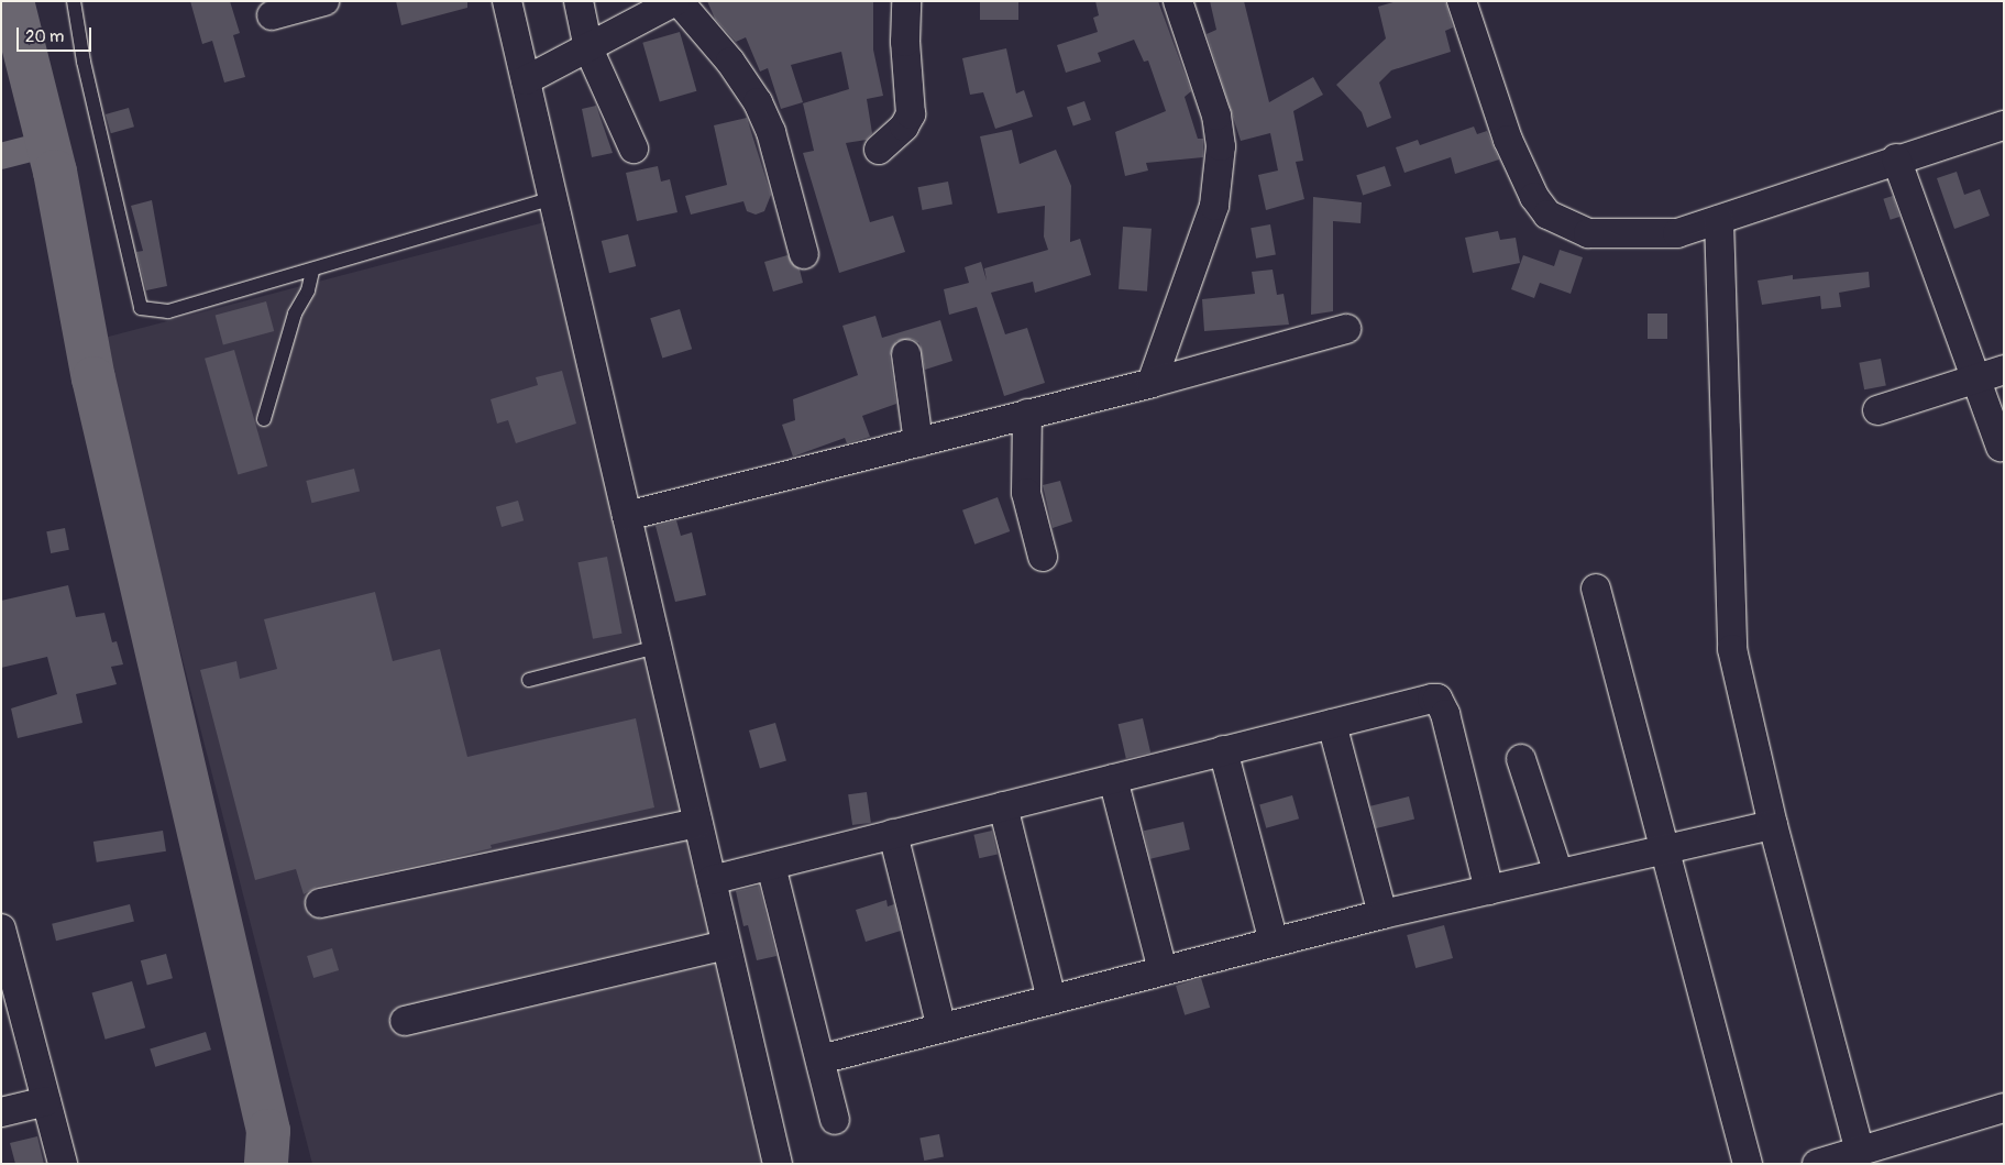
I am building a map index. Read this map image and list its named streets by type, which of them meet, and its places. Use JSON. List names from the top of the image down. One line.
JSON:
{"scale_bar":"20 m"}
